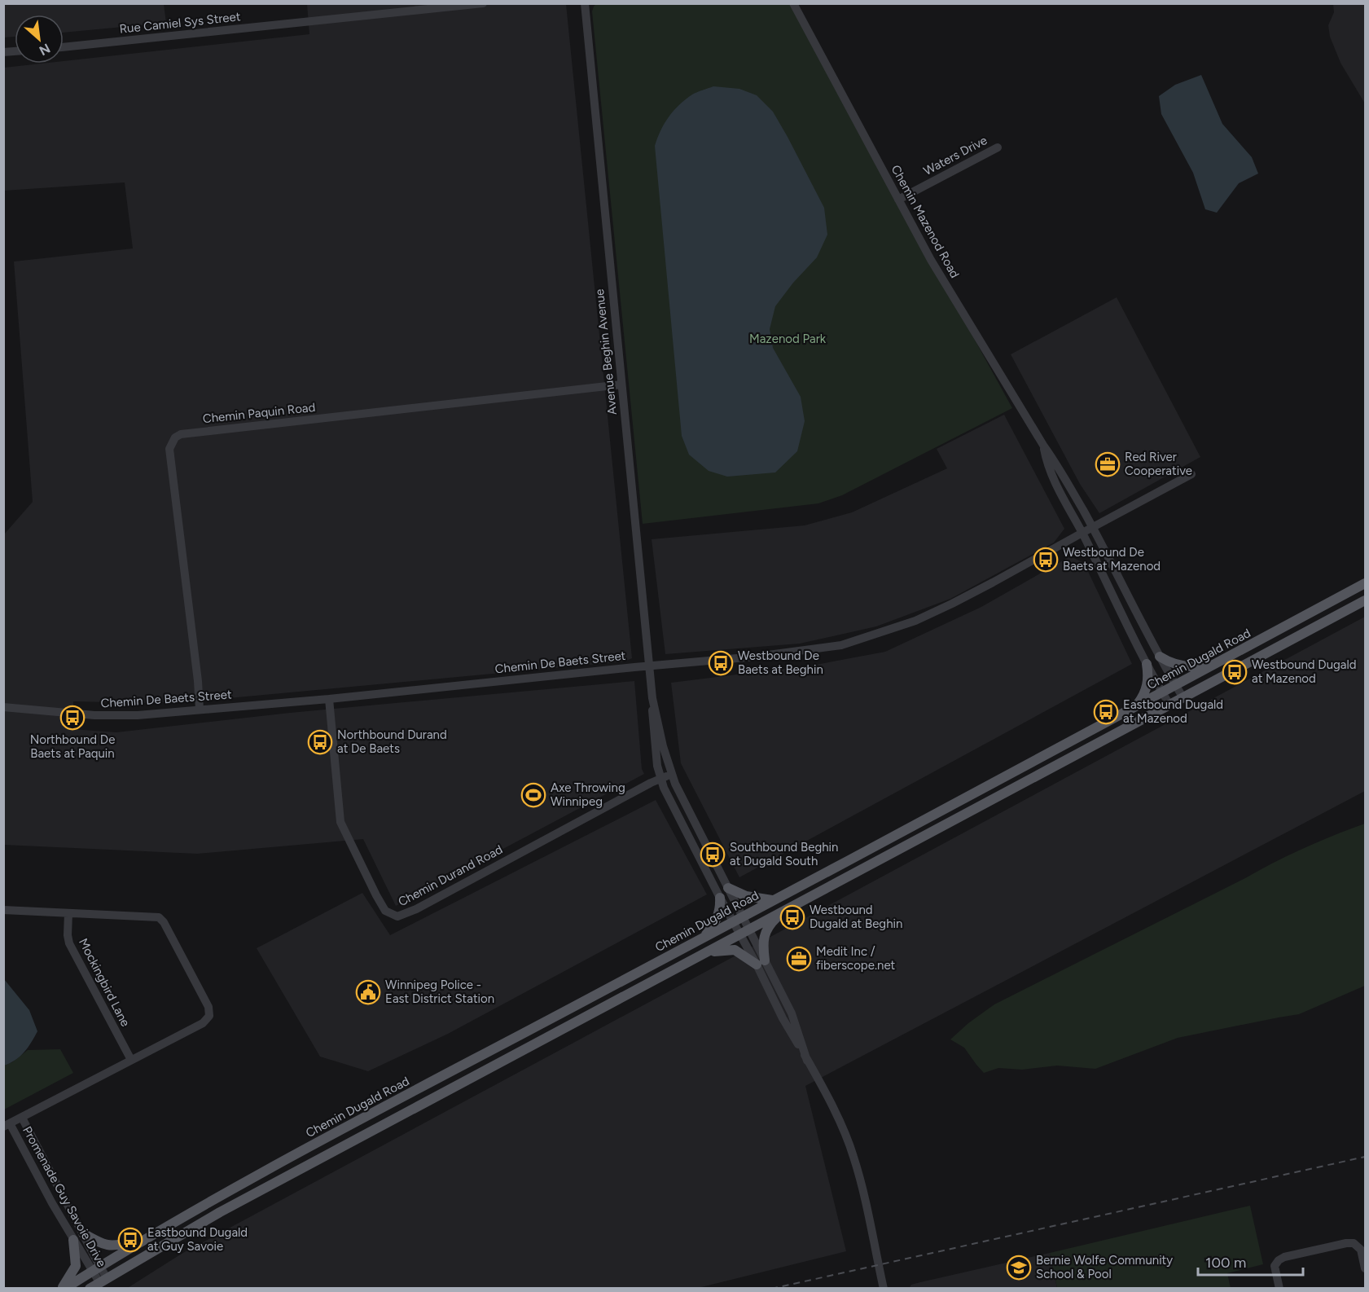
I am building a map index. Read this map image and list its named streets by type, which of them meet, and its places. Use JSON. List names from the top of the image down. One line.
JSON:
{"streets":{"main road":["Chemin Dugald Road"],"street":["Rue Camiel Sys Street","Waters Drive","Chemin Mazenod Road","Avenue Beghin Avenue","Chemin Paquin Road","Chemin De Baets Street","Chemin Durand Road","Mockingbird Lane","Promenade Guy Savoie Drive"]},"crossings":[["Waters Drive","Chemin Mazenod Road"],["Chemin Mazenod Road","Chemin Dugald Road"],["Chemin Mazenod Road","Chemin De Baets Street"],["Avenue Beghin Avenue","Chemin Paquin Road"],["Avenue Beghin Avenue","Chemin Dugald Road"],["Avenue Beghin Avenue","Chemin De Baets Street"],["Avenue Beghin Avenue","Chemin Durand Road"],["Chemin Paquin Road","Chemin De Baets Street"],["Chemin Dugald Road","Promenade Guy Savoie Drive"],["Chemin De Baets Street","Chemin Durand Road"]],"parks":["Mazenod Park"],"places":{"office":["Red River Cooperative","Medit Inc / fiberscope.net"],"bus stop":["Westbound De Baets at Mazenod","Westbound De Baets at Beghin","Westbound Dugald at Mazenod","Eastbound Dugald at Mazenod","Northbound De Baets at Paquin","Northbound Durand at De Baets","Southbound Beghin at Dugald South","Westbound Dugald at Beghin","Eastbound Dugald at Guy Savoie"],"sports":["Axe Throwing Winnipeg"],"public building":["Winnipeg Police - East District Station"],"school or university":["Bernie Wolfe Community School & Pool"]},"scale_bar":"100 m","north":"bottom right"}
